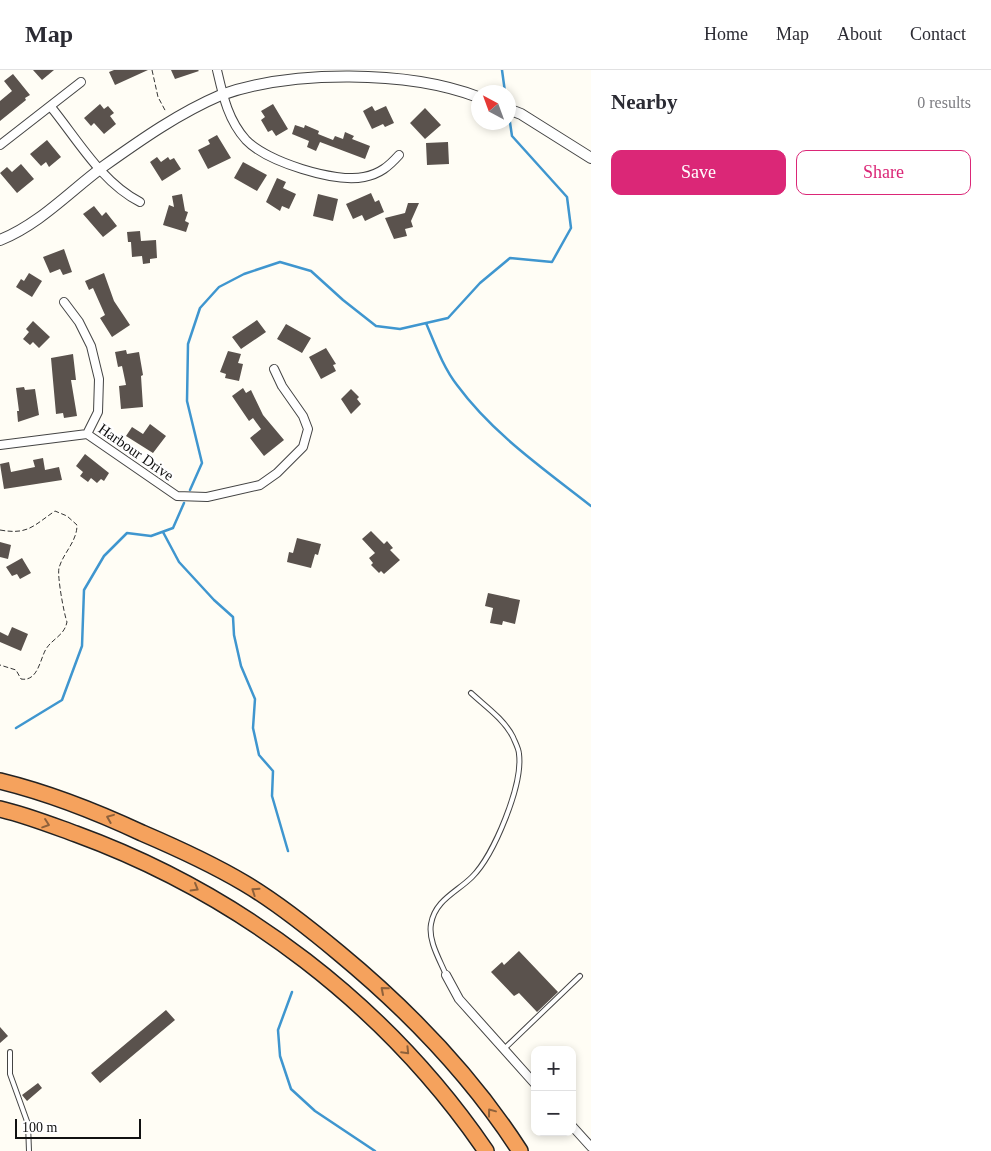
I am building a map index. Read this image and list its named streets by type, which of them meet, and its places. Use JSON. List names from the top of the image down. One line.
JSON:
{"streets":{"street":["Harbour Drive"]},"scale_bar":"100 m","north":"top left","page":{"header":"Map","nav":["Home","Map","About","Contact"],"heading":["Nearby","0 results"],"buttons":["Save","Share"],"map_buttons":["+","−"],"scale":"100 m"}}
